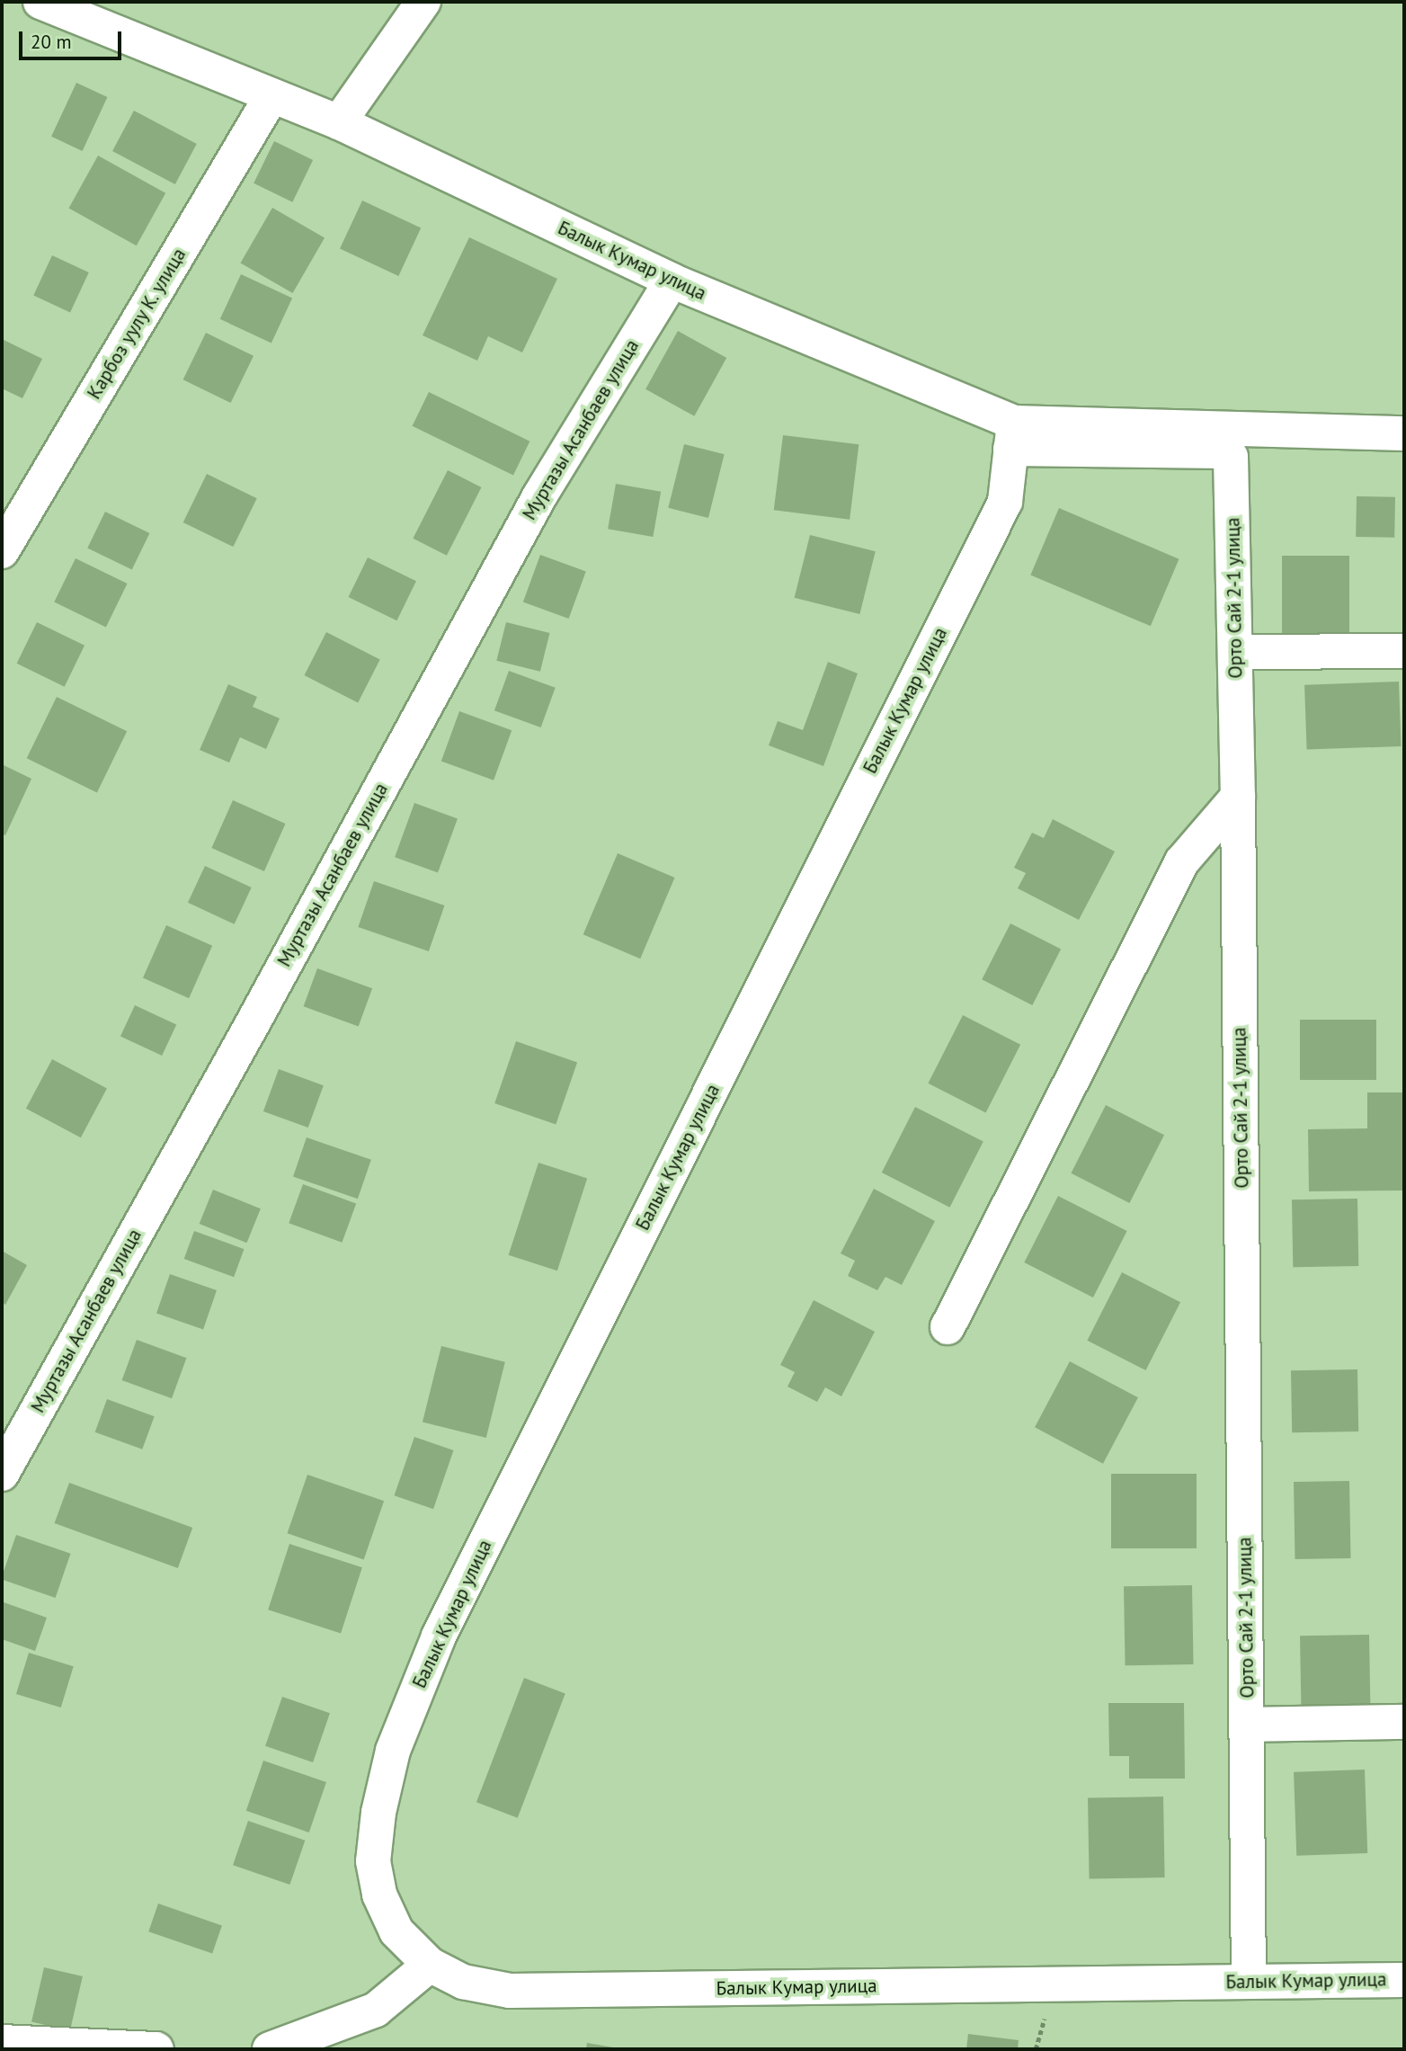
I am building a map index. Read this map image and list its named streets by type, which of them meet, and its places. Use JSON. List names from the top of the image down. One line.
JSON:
{"streets":{"street":["Балык Кумар улица","Карбоз уулу К. улица","Муртазы Асанбаев улица","Орто Сай 2-1 улица"]},"crossings":[["Балык Кумар улица","Карбоз уулу К. улица"],["Балык Кумар улица","Муртазы Асанбаев улица"],["Балык Кумар улица","Орто Сай 2-1 улица"]],"scale_bar":"20 m"}
